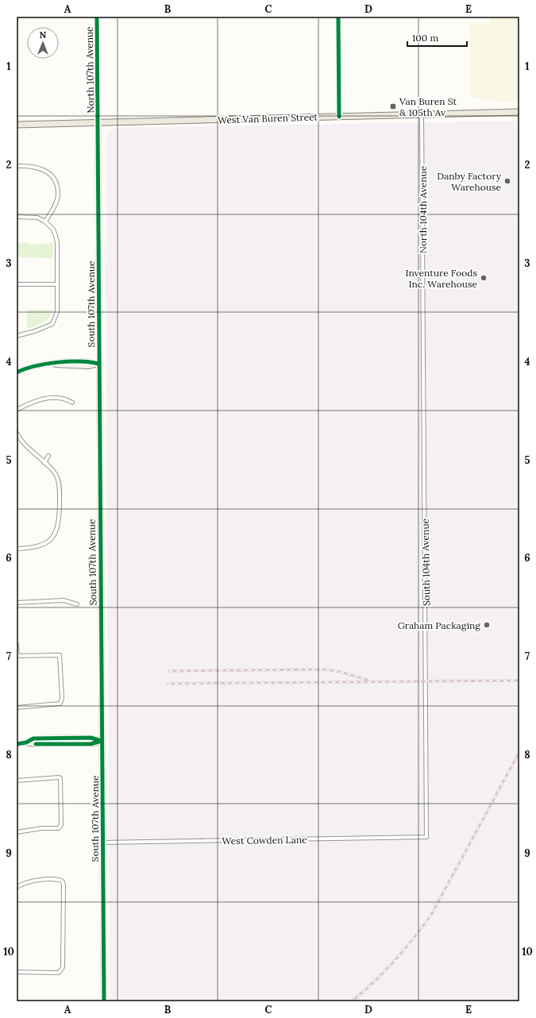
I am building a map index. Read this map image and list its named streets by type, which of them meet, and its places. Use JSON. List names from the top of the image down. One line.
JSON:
{"streets":{"main road":["North 107th Avenue","West Van Buren Street","South 107th Avenue"],"street":["North 104th Avenue","South 104th Avenue","West Cowden Lane"]},"crossings":[["North 107th Avenue","West Van Buren Street"],["North 107th Avenue","South 107th Avenue"],["West Van Buren Street","North 104th Avenue"],["West Van Buren Street","South 107th Avenue"],["North 104th Avenue","South 104th Avenue"],["South 107th Avenue","West Cowden Lane"],["South 104th Avenue","West Cowden Lane"]],"places":{"transit":["Van Buren St & 105th Av"],"other":["Danby Factory Warehouse","Inventure Foods Inc. Warehouse","Graham Packaging"]},"scale_bar":"100 m","north":"top","grid":{"columns":["A","B","C","D","E"],"rows":["1","2","3","4","5","6","7","8","9","10"]}}
